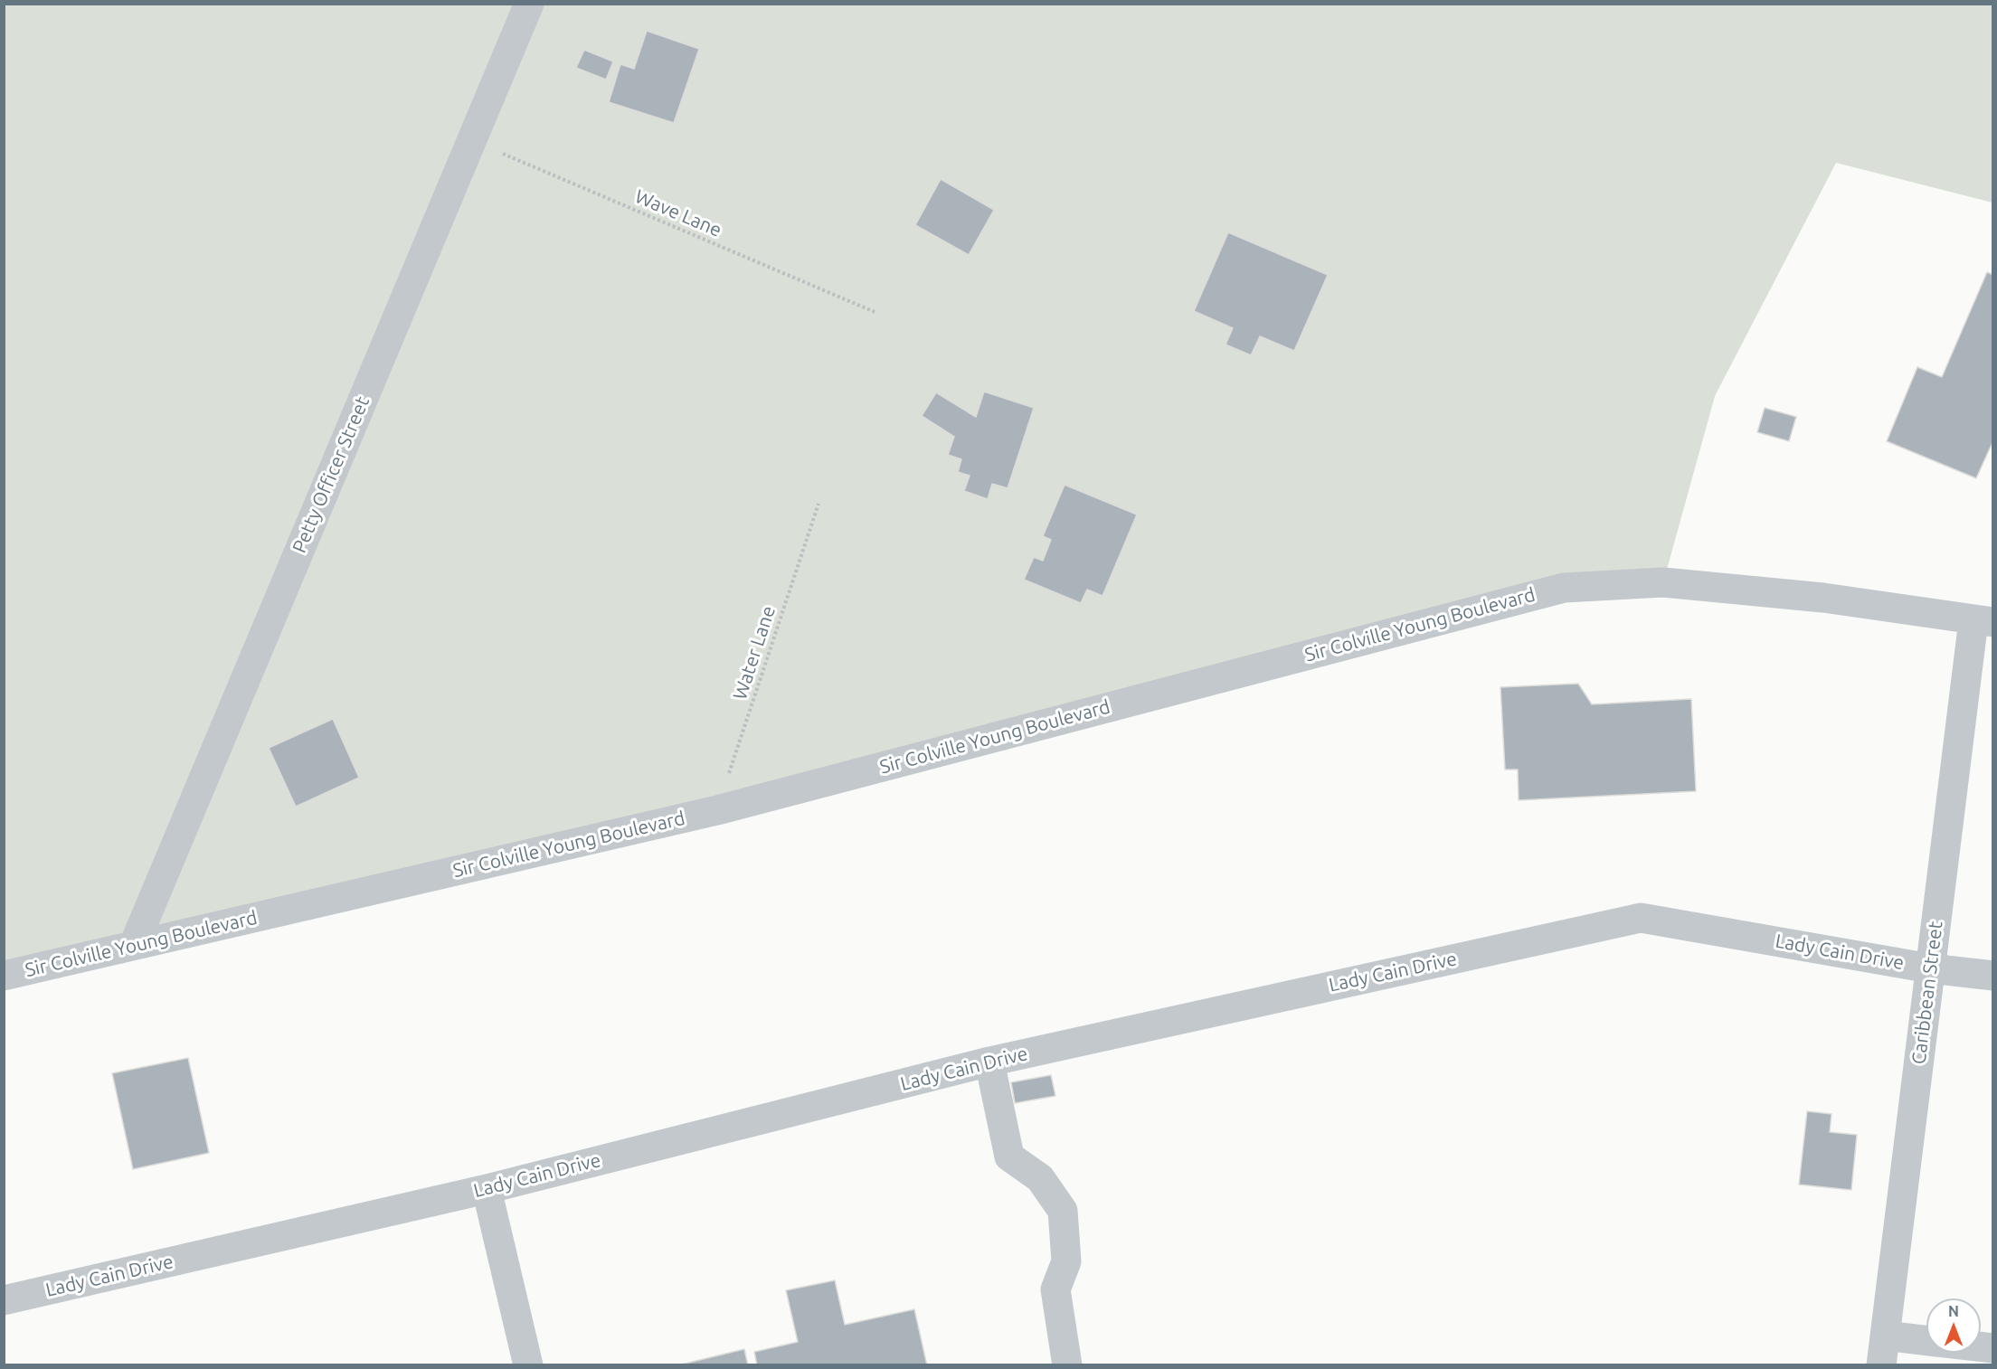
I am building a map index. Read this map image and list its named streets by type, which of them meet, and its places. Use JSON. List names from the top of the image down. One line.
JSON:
{"streets":{"street":["Petty Officer Street","Sir Colville Young Boulevard","Lady Cain Drive","Caribbean Street"],"path":["Wave Lane","Water Lane"]},"crossings":[["Wave Lane","Petty Officer Street"],["Petty Officer Street","Sir Colville Young Boulevard"],["Sir Colville Young Boulevard","Water Lane"],["Sir Colville Young Boulevard","Caribbean Street"],["Lady Cain Drive","Caribbean Street"]],"north":"top"}
